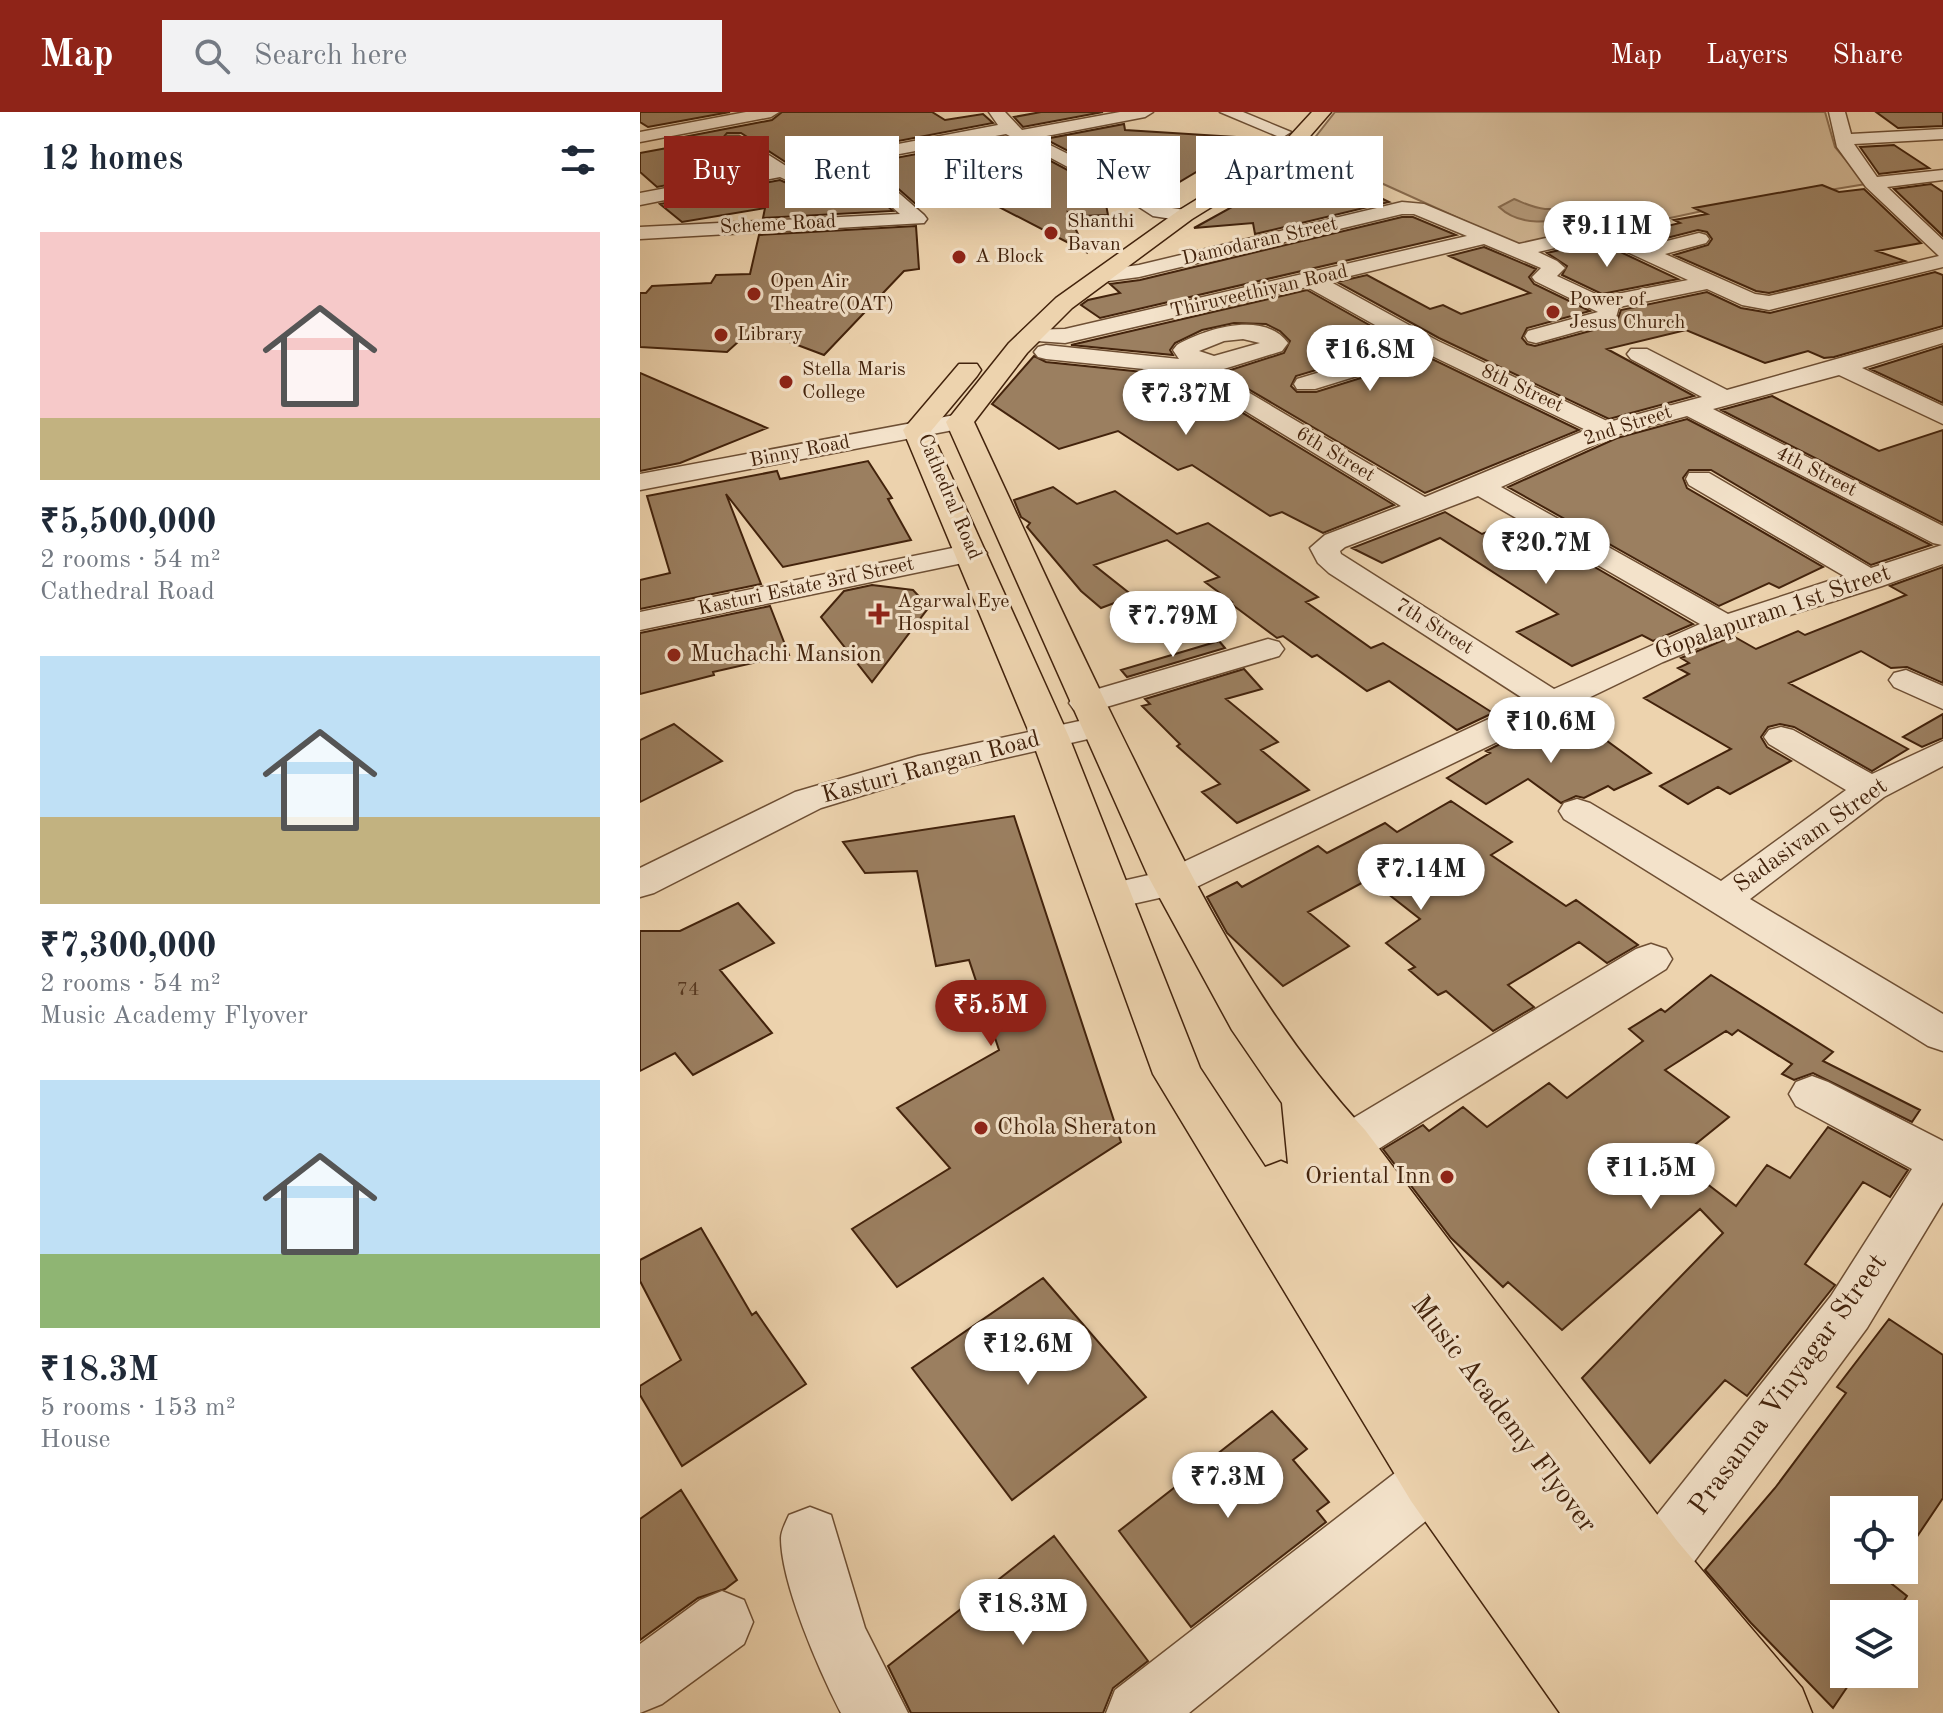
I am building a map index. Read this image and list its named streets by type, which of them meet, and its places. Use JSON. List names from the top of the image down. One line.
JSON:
{"streets":{"main road":["Cathedral Road","Music Academy Flyover"],"street":["Scheme Road","Damodaran Street","Thiruveethiyan Road","8th Street","2nd Street","Binny Road","6th Street","4th Street","Kasturi Estate 3rd Street","Gopalapuram 1st Street","7th Street","Kasturi Rangan Road","Sadasivam Street","Prasanna Vinyagar Street"]},"crossings":[["Damodaran Street","Thiruveethiyan Road"],["Damodaran Street","Cathedral Road"],["Thiruveethiyan Road","8th Street"],["Thiruveethiyan Road","6th Street"],["Thiruveethiyan Road","Cathedral Road"],["8th Street","2nd Street"],["2nd Street","6th Street"],["2nd Street","4th Street"],["2nd Street","7th Street"],["Binny Road","Cathedral Road"],["6th Street","Cathedral Road"],["Cathedral Road","Kasturi Estate 3rd Street"],["Cathedral Road","Gopalapuram 1st Street"],["Cathedral Road","Kasturi Rangan Road"],["Cathedral Road","Music Academy Flyover"],["Gopalapuram 1st Street","7th Street"]],"places":{"other":["Shanthi Bavan","A Block","Open Air Theatre(OAT)","Power of Jesus Church","Library","Stella Maris College","Muchachi Mansion","Chola Sheraton","Oriental Inn"],"health":["Agarwal Eye Hospital"]},"house_numbers":["74"],"page":{"header":"Map","search":"Search here","nav":["Map","Layers","Share"],"heading":"12 homes","chip":["Buy","Rent","Filters","New","Apartment"],"price":["₹9.11M","₹16.8M","₹7.37M","₹20.7M","₹7.79M","₹10.6M","₹7.14M","₹5.5M","₹11.5M","₹12.6M","₹7.3M","₹18.3M"],"list":[{"name":"₹5,500,000","note":"2 rooms · 54 m² · Cathedral Road"},{"name":"₹7,300,000","note":"2 rooms · 54 m² · Music Academy Flyover"},{"name":"₹18.3M","note":"5 rooms · 153 m² · House"}]}}
